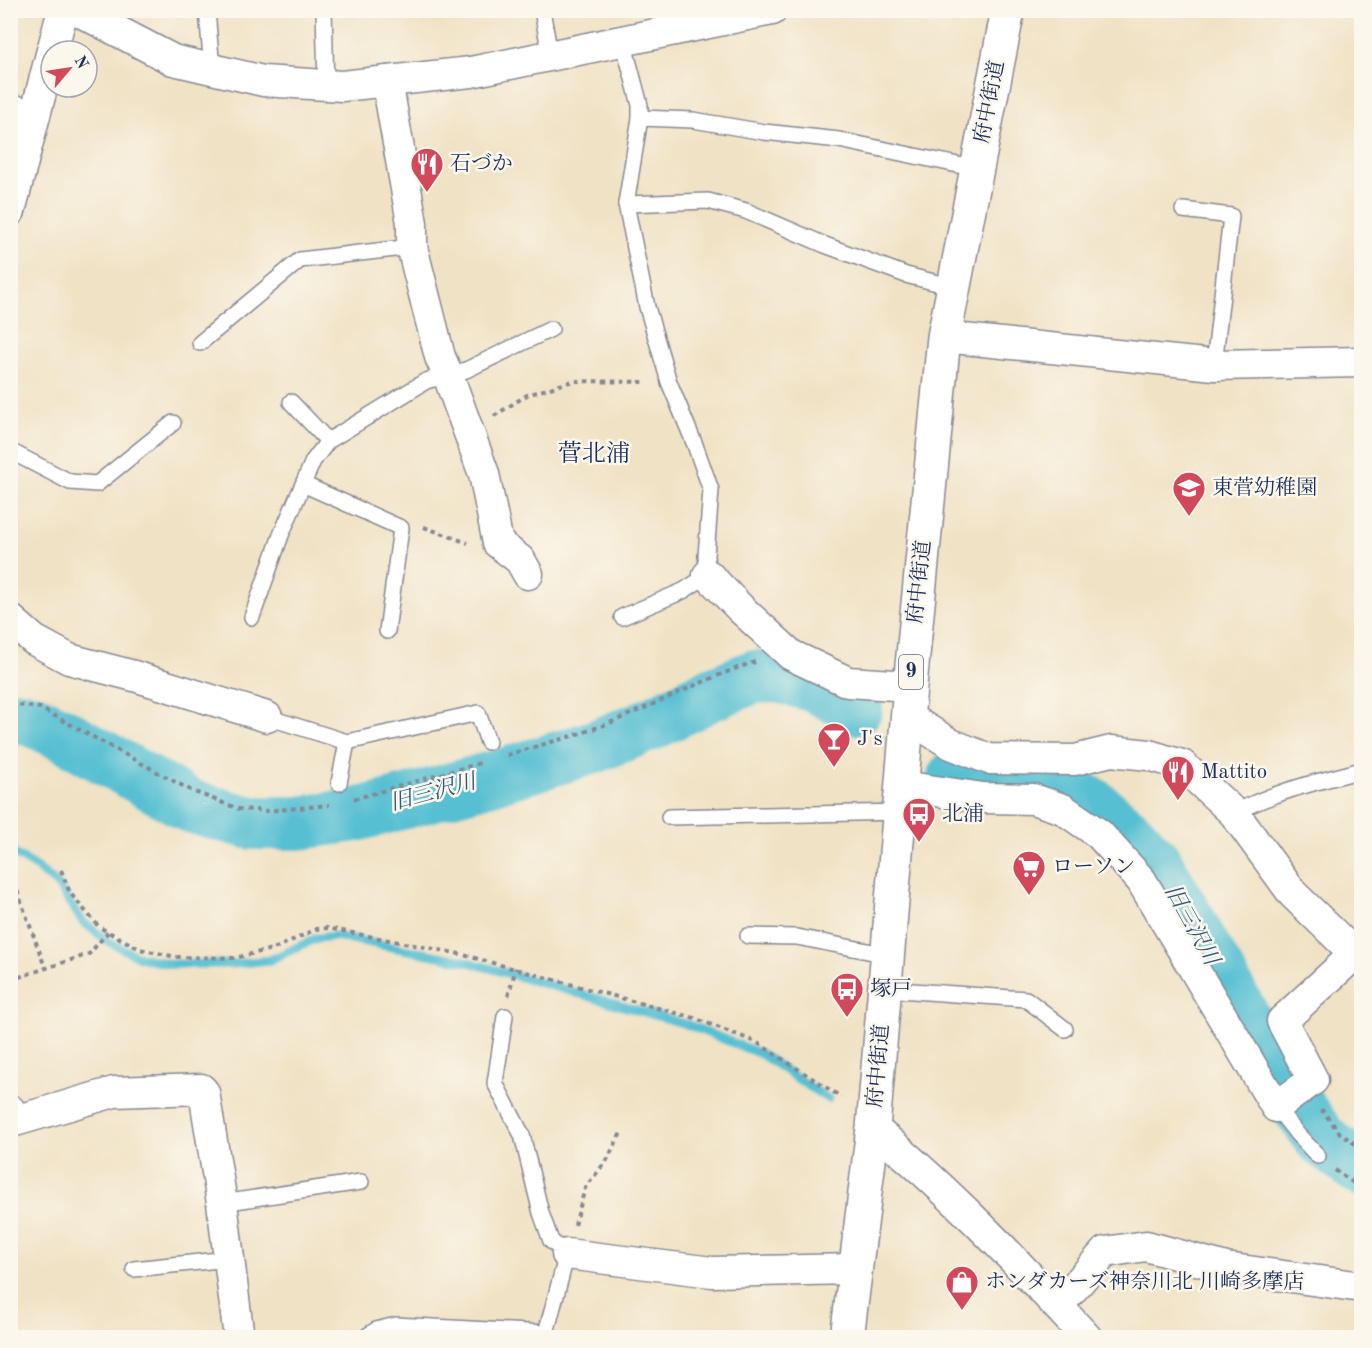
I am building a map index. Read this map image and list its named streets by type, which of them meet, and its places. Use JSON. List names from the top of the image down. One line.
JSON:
{"streets":{"main road":["府中街道","9"]},"districts":["菅北浦"],"water":["旧三沢川"],"places":{"restaurant":["石づか","Mattito"],"school or university":["東菅幼稚園"],"bar":["J's"],"bus stop":["北浦","塚戸"],"supermarket":["ローソン"],"shop":["ホンダカーズ神奈川北 川崎多摩店"]},"north":"top right"}
